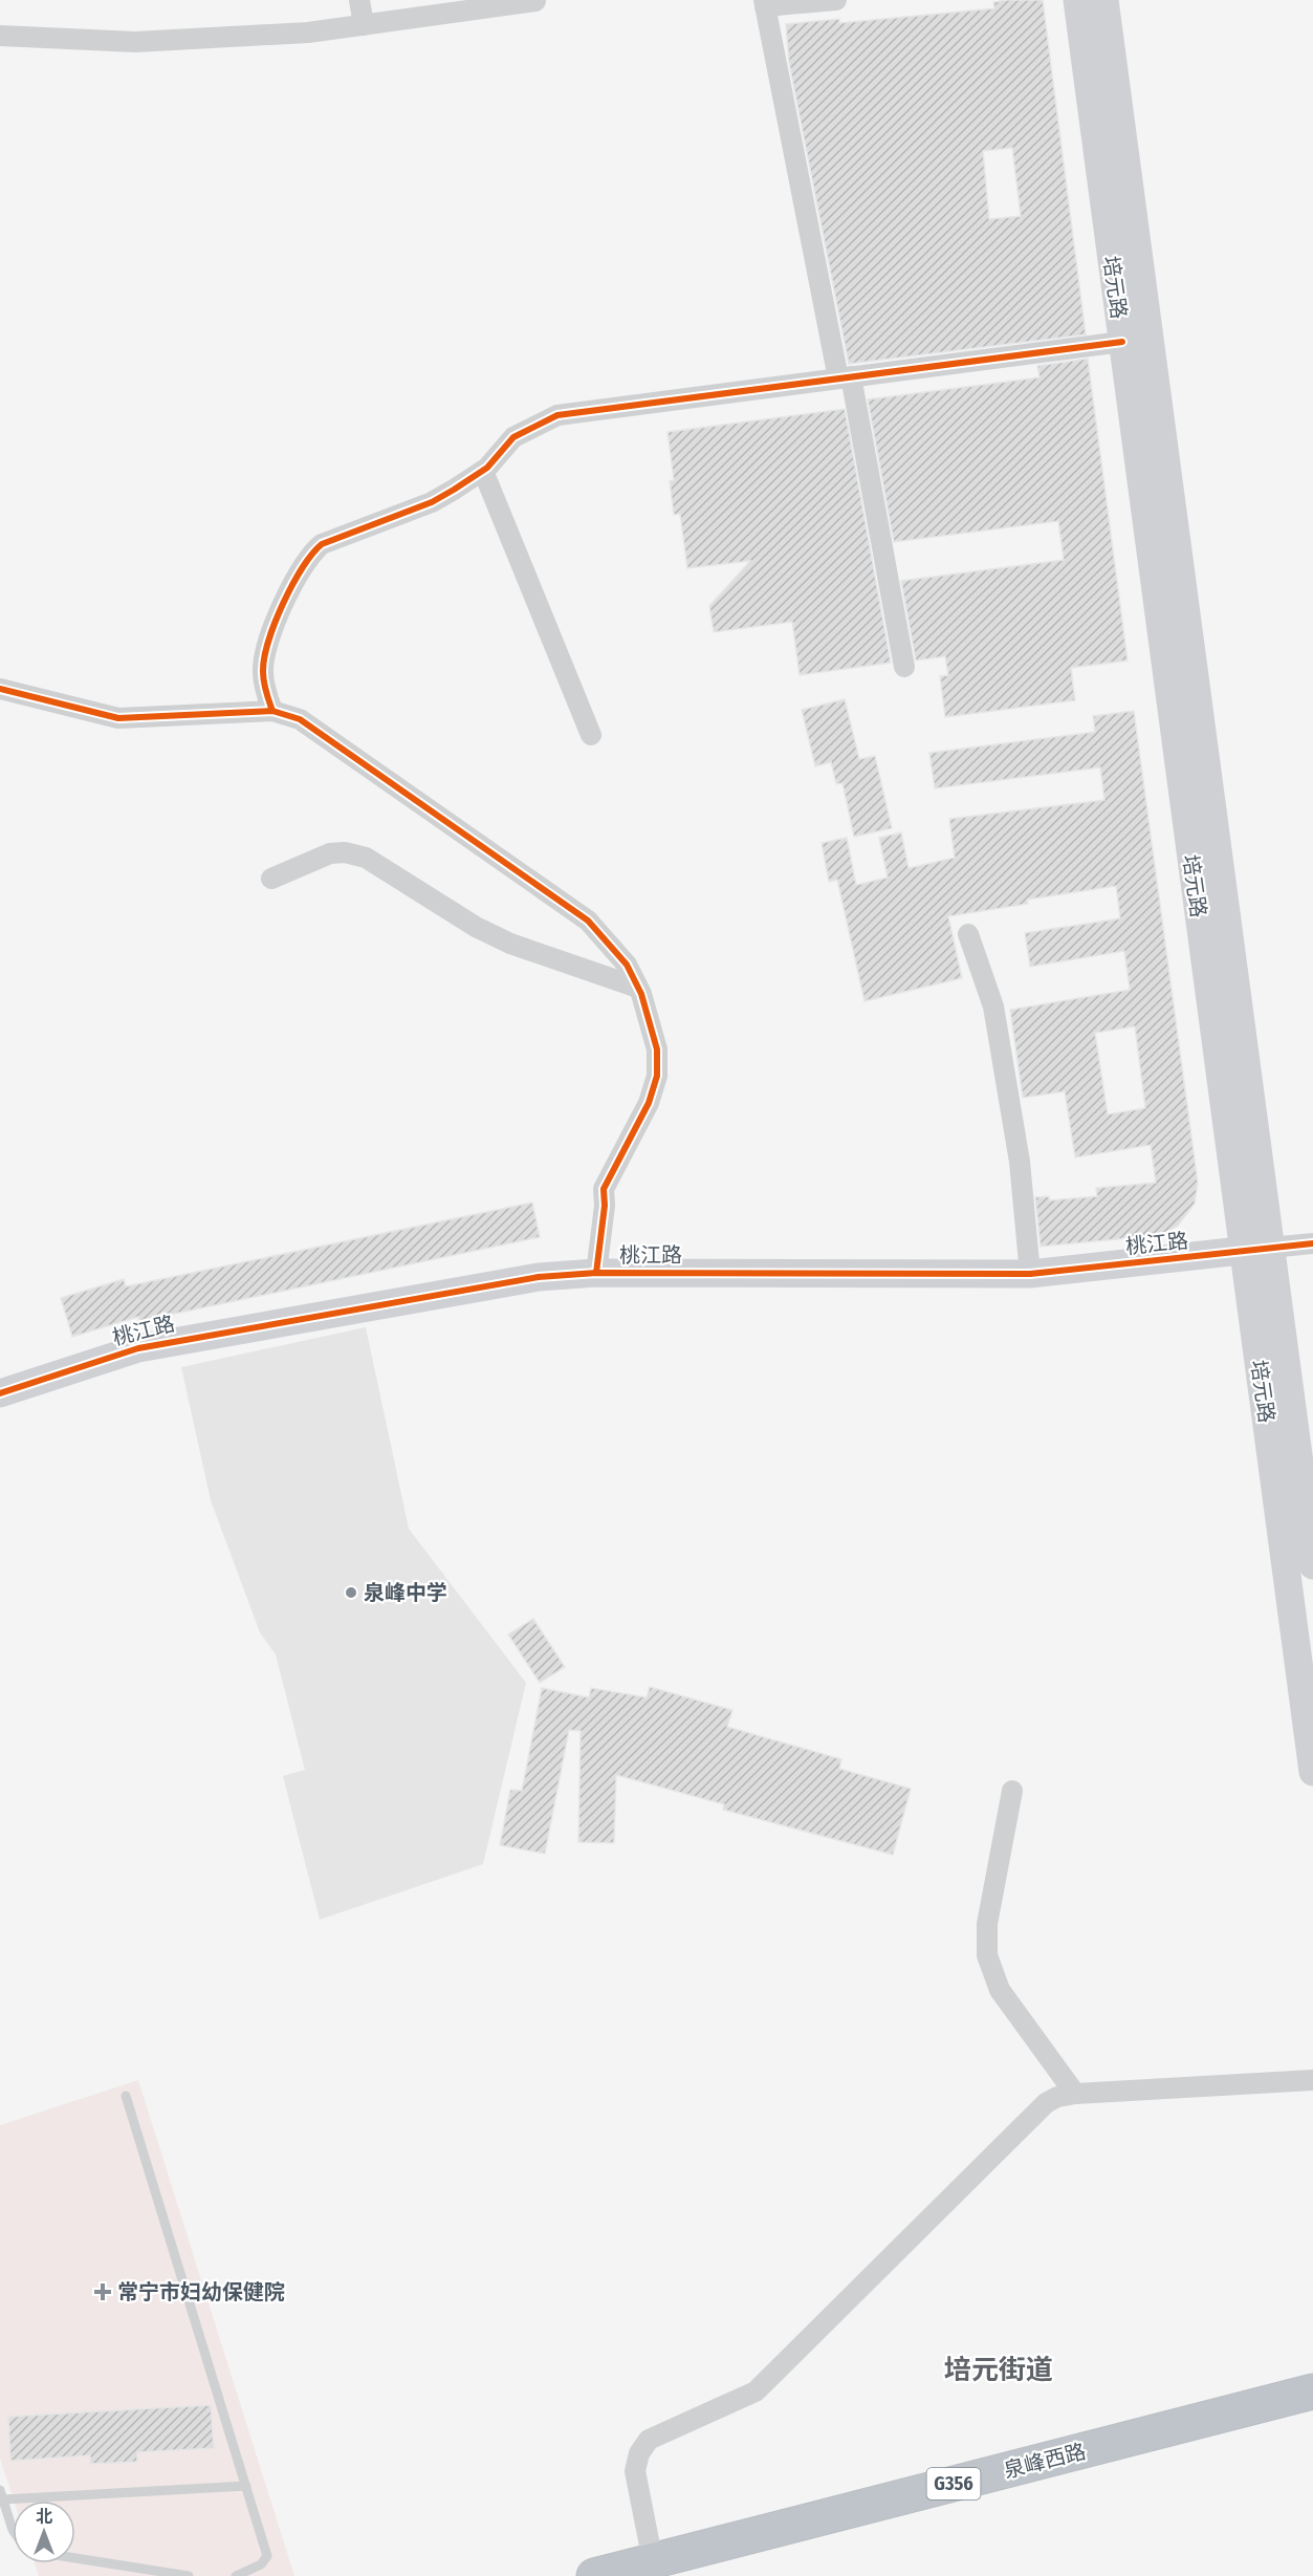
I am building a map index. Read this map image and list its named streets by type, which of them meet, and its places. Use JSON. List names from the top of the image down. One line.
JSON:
{"streets":{"highway":["泉峰西路","G356"],"main road":["培元路","桃江路"]},"crossings":[["培元路","桃江路"]],"districts":["培元街道"],"places":{"other":["泉峰中学"],"health":["常宁市妇幼保健院"]},"north":"top"}
